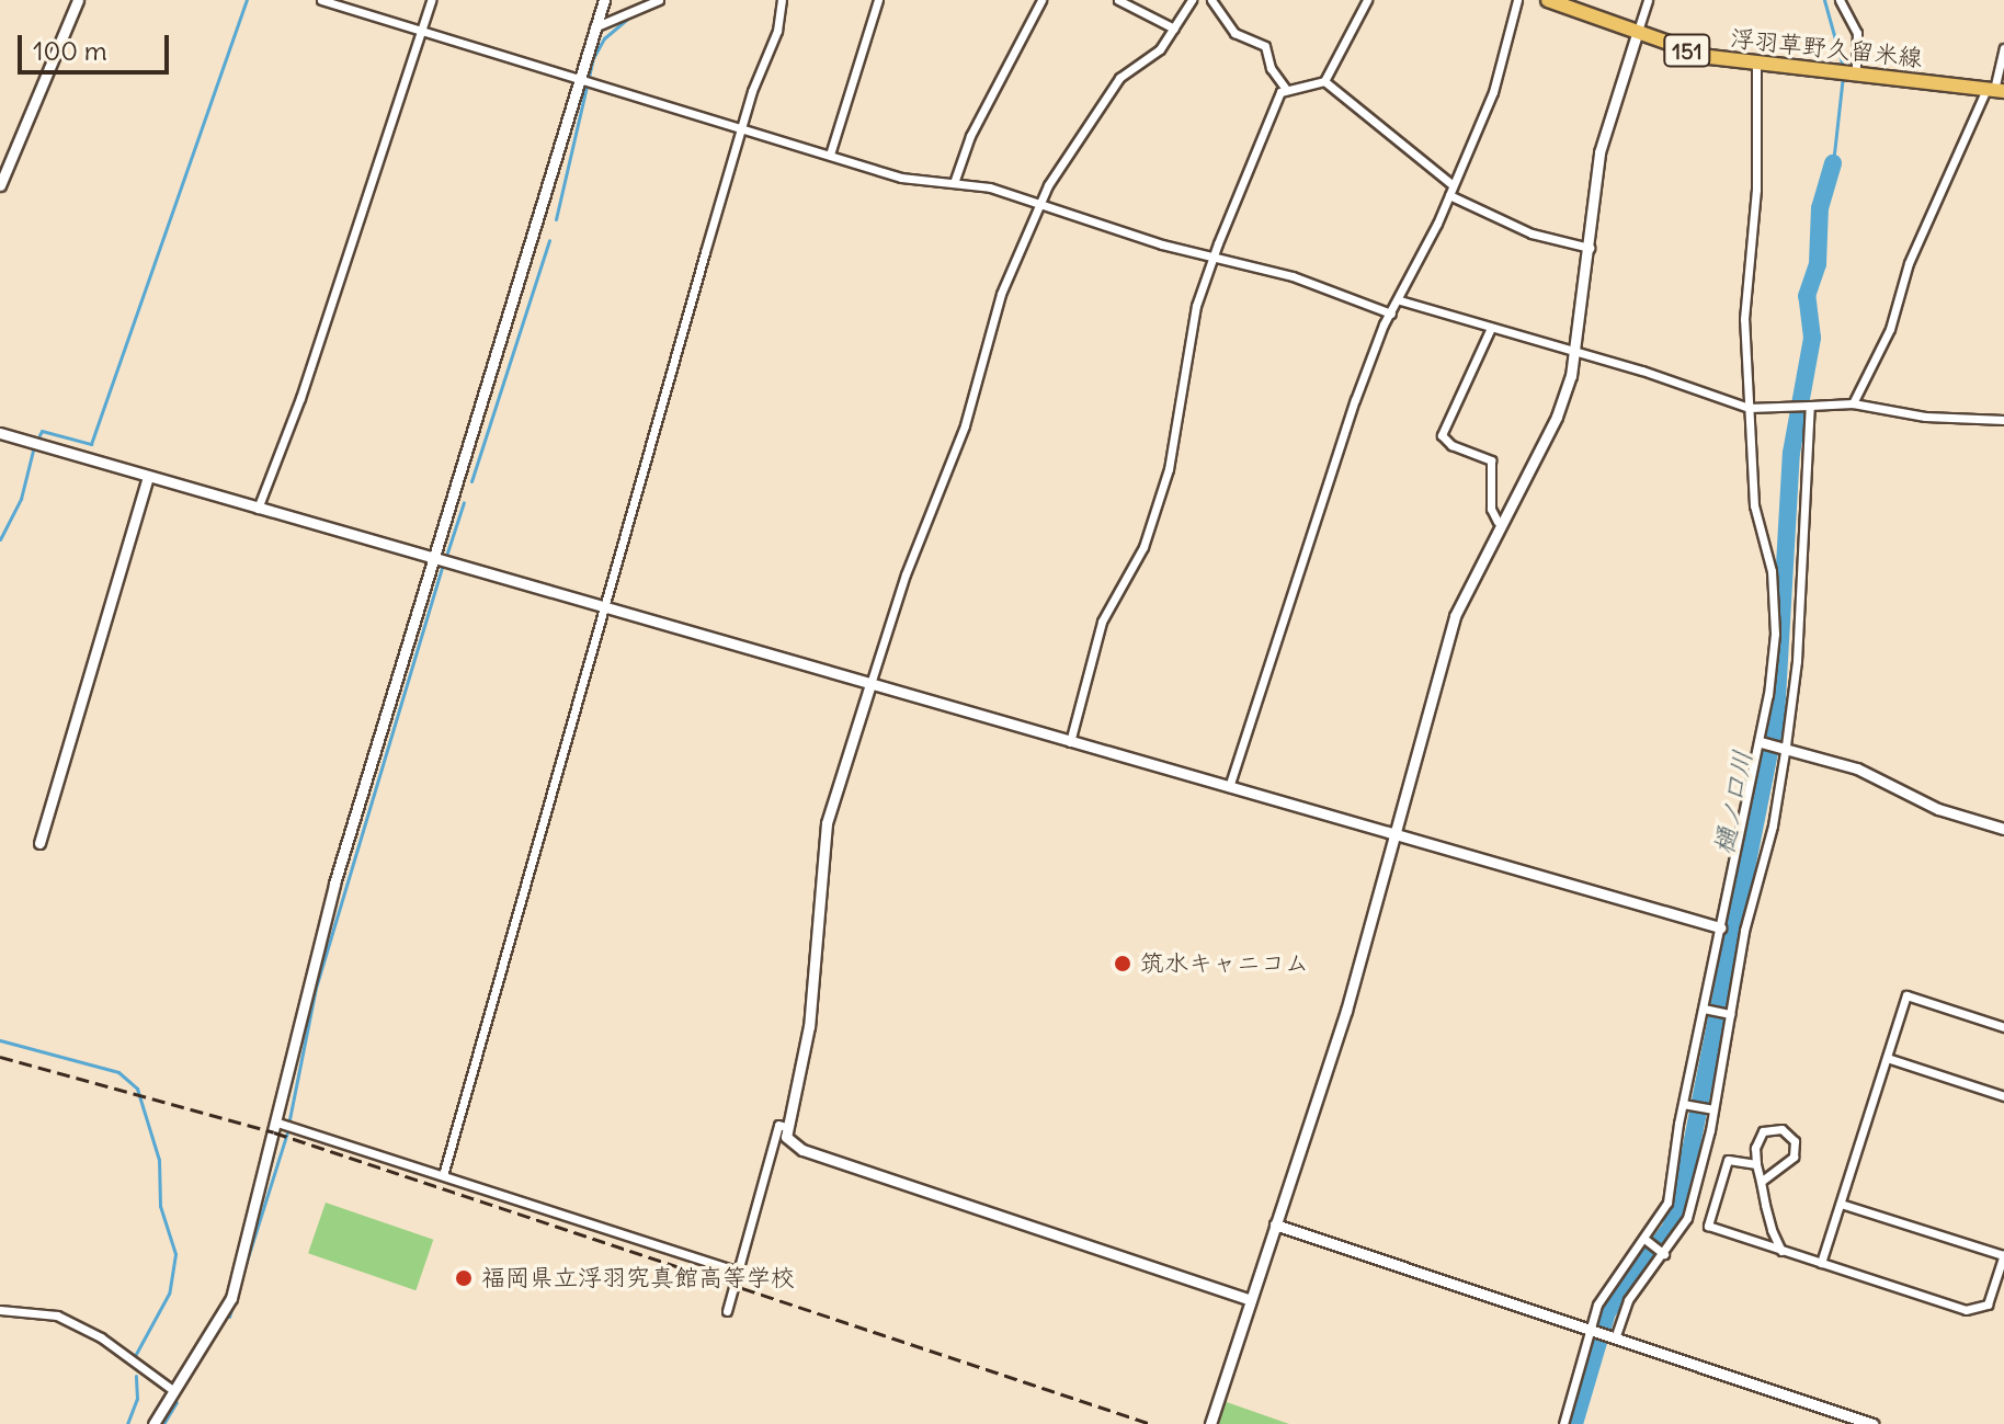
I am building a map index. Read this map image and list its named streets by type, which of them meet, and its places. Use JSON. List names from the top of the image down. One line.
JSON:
{"streets":{"main road":["浮羽草野久留米線","151"]},"water":["樋ノ口川"],"places":["筑水キャニコム","福岡県立浮羽究真館高等学校"],"scale_bar":"100 m"}
